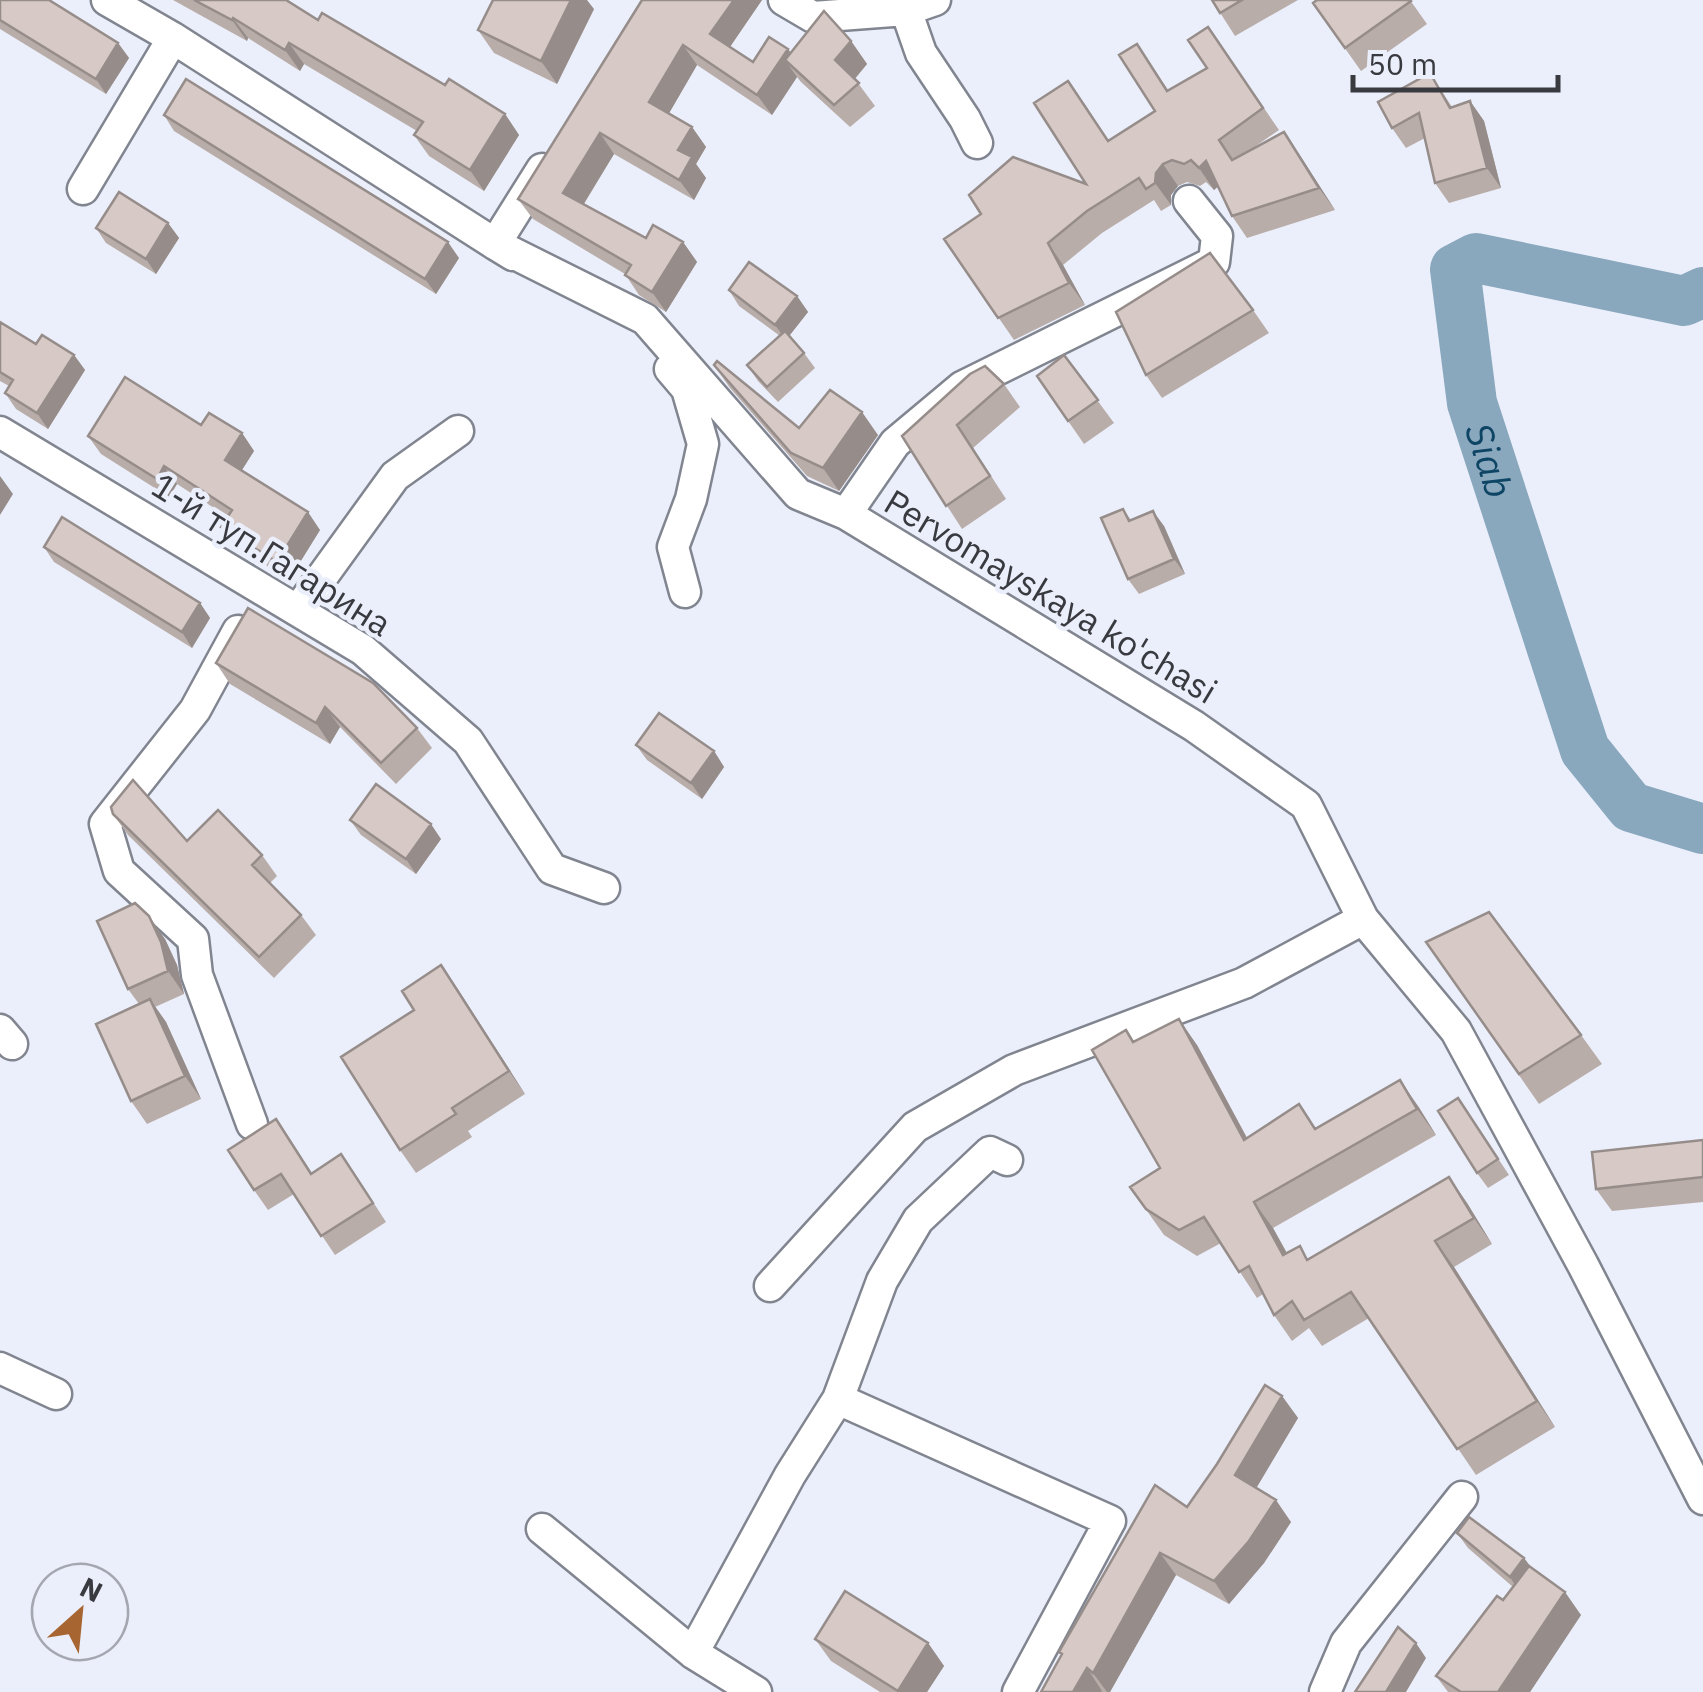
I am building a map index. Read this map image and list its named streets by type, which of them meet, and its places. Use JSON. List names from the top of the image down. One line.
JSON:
{"streets":{"street":["1-й туп.Гагарина","Pervomayskaya ko'chasi"]},"water":["Siab"],"scale_bar":"50 m","north":"top right"}
